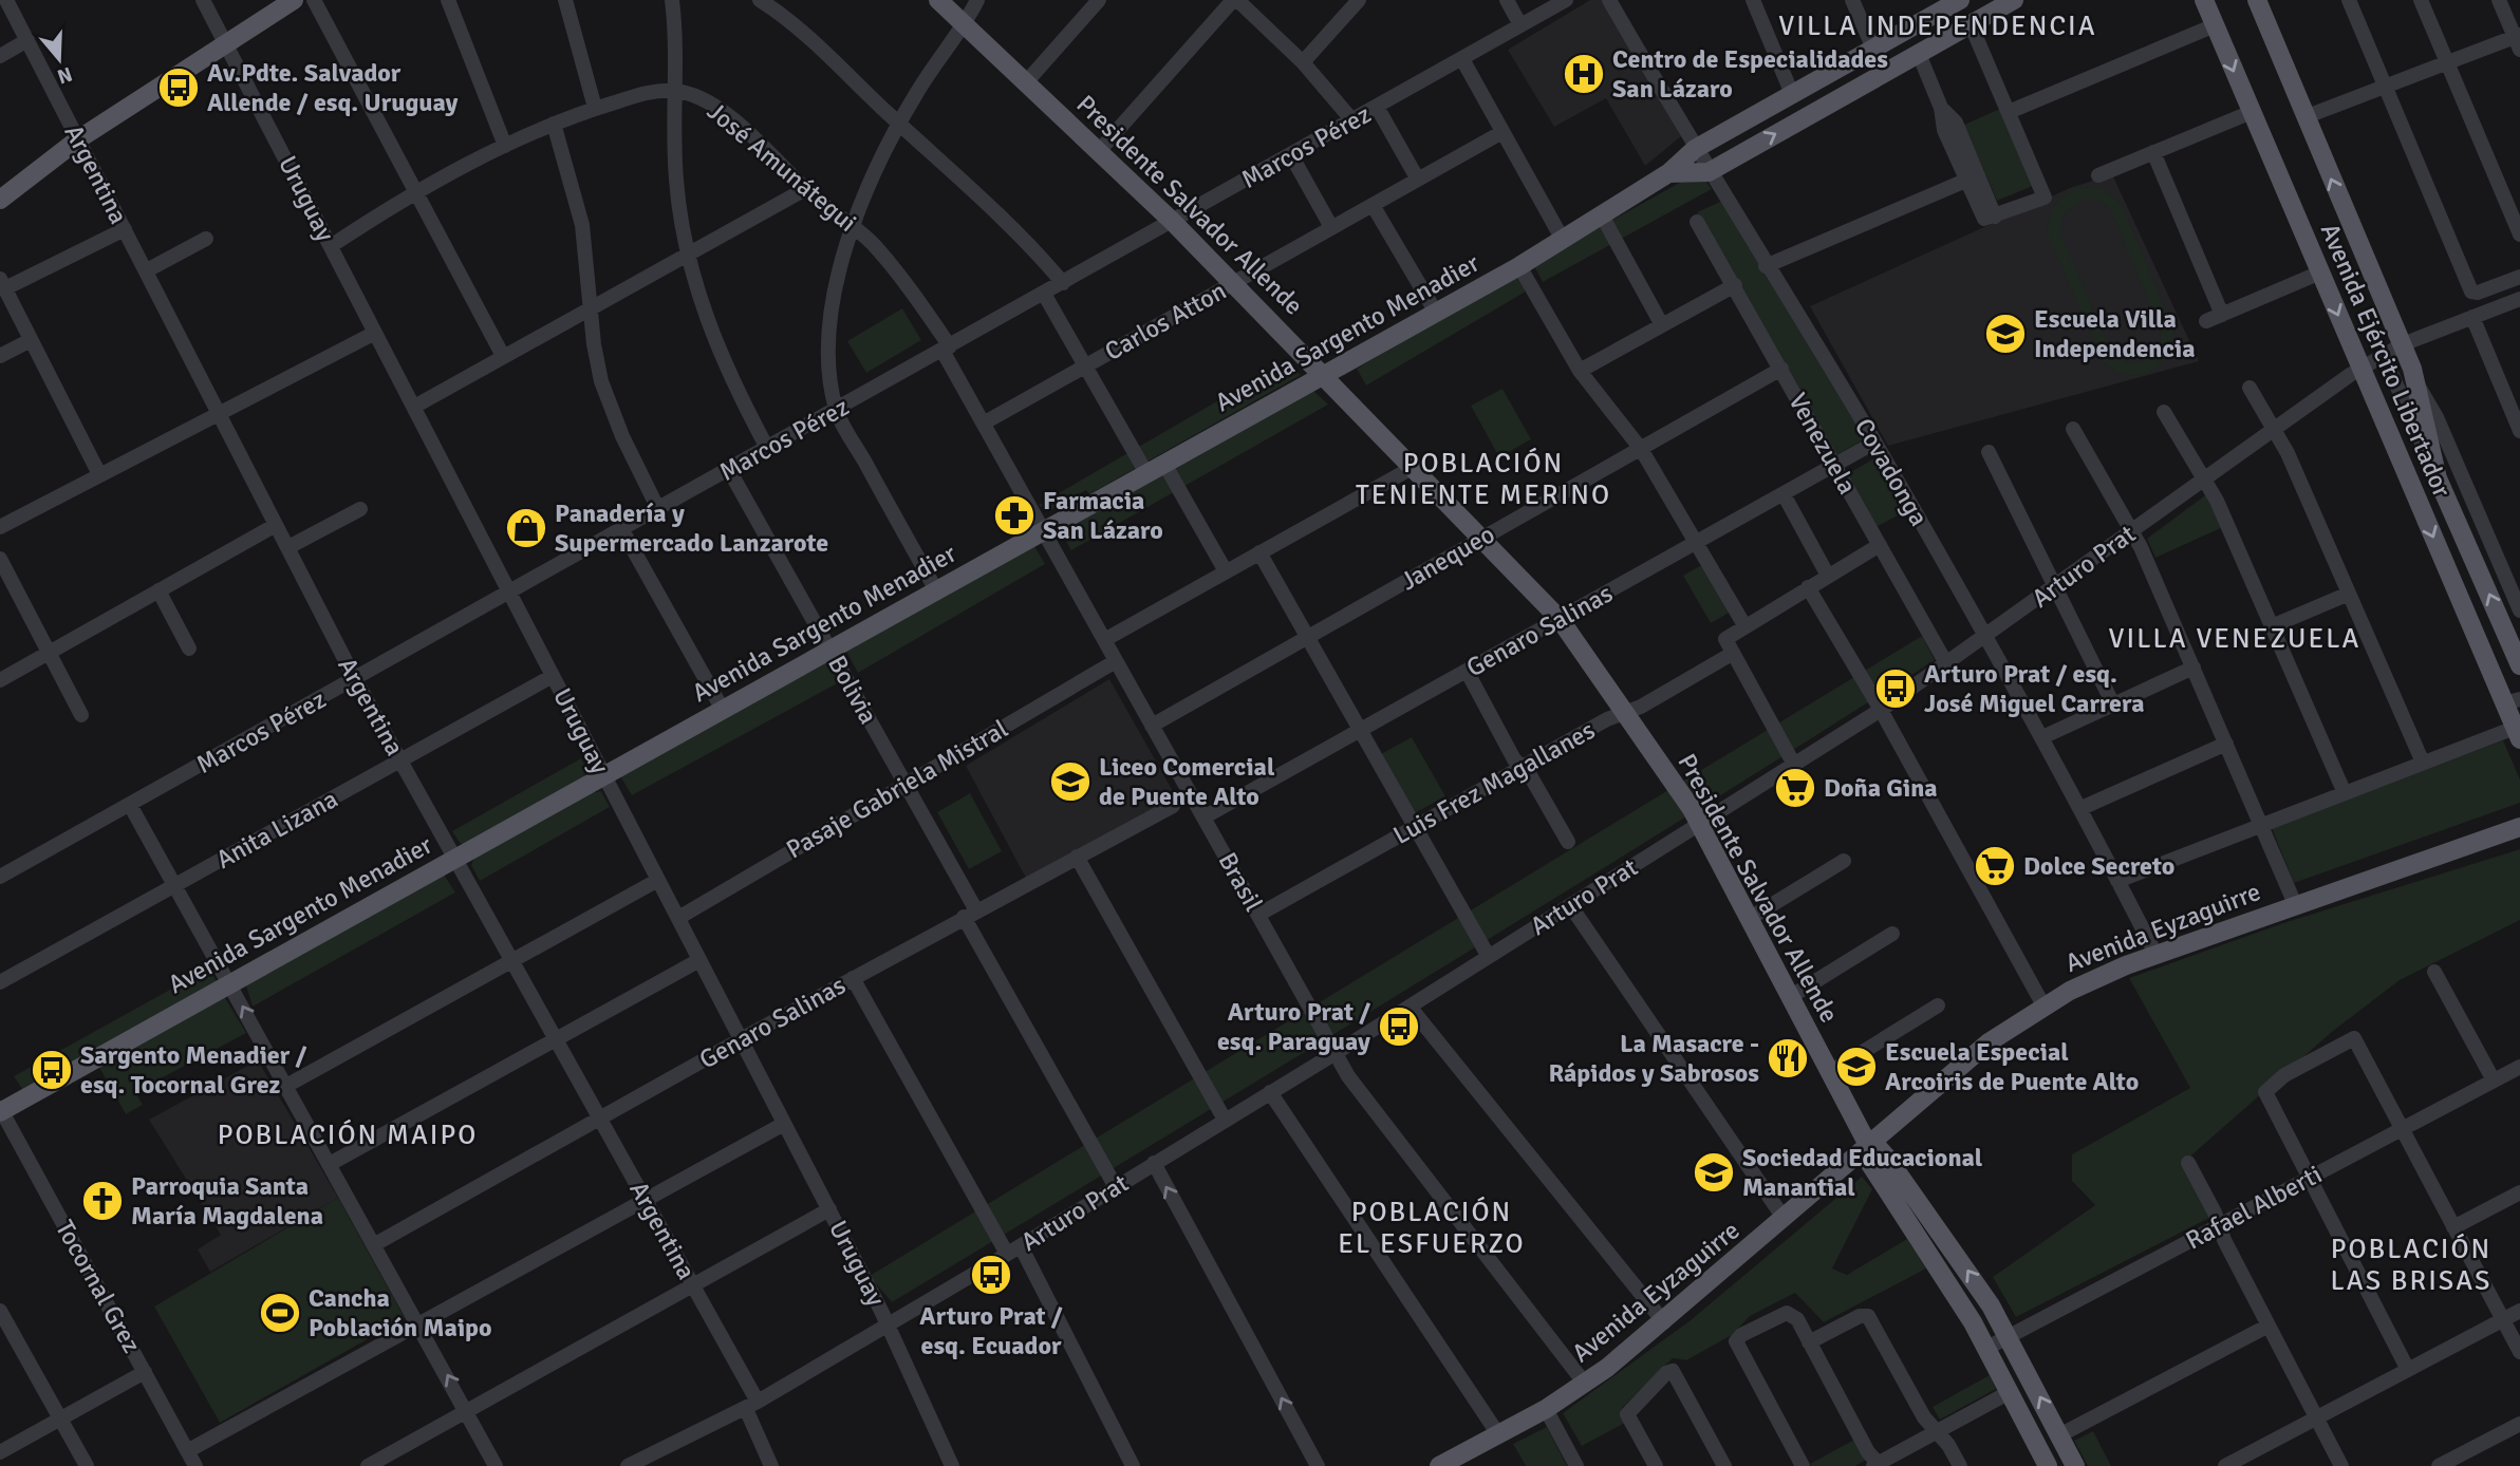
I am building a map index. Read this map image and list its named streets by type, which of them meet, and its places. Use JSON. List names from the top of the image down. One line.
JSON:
{"streets":{"main road":["Presidente Salvador Allende","Avenida Sargento Menadier","Avenida Ejército Libertador","Avenida Eyzaguirre"],"street":["Marcos Pérez","José Amunátegui","Argentina","Uruguay","Carlos Atton","Venezuela","Covadonga","Janequeo","Arturo Prat","Genaro Salinas","Bolivia","Luis Frez Magallanes","Pasaje Gabriela Mistral","Anita Lizana","Brasil","Rafael Alberti","Tocornal Grez"]},"crossings":[["Marcos Pérez","José Amunátegui"],["Marcos Pérez","Argentina"],["Marcos Pérez","Uruguay"],["Marcos Pérez","Presidente Salvador Allende"],["Marcos Pérez","Bolivia"],["Marcos Pérez","Brasil"],["José Amunátegui","Uruguay"],["José Amunátegui","Brasil"],["Argentina","Avenida Sargento Menadier"],["Argentina","Arturo Prat"],["Argentina","Genaro Salinas"],["Argentina","Anita Lizana"],["Uruguay","Avenida Sargento Menadier"],["Uruguay","Arturo Prat"],["Uruguay","Genaro Salinas"],["Uruguay","Pasaje Gabriela Mistral"],["Uruguay","Anita Lizana"],["Presidente Salvador Allende","Carlos Atton"],["Presidente Salvador Allende","Avenida Sargento Menadier"],["Presidente Salvador Allende","Janequeo"],["Presidente Salvador Allende","Arturo Prat"],["Presidente Salvador Allende","Genaro Salinas"],["Presidente Salvador Allende","Luis Frez Magallanes"],["Presidente Salvador Allende","Avenida Eyzaguirre"],["Carlos Atton","Brasil"],["Avenida Sargento Menadier","Covadonga"],["Avenida Sargento Menadier","Bolivia"],["Avenida Sargento Menadier","Brasil"],["Avenida Sargento Menadier","Tocornal Grez"],["Avenida Ejército Libertador","Arturo Prat"],["Venezuela","Janequeo"],["Venezuela","Arturo Prat"],["Venezuela","Genaro Salinas"],["Covadonga","Arturo Prat"],["Covadonga","Genaro Salinas"],["Covadonga","Avenida Eyzaguirre"],["Janequeo","Brasil"],["Arturo Prat","Bolivia"],["Arturo Prat","Brasil"],["Genaro Salinas","Bolivia"],["Genaro Salinas","Brasil"],["Bolivia","Pasaje Gabriela Mistral"],["Luis Frez Magallanes","Brasil"],["Pasaje Gabriela Mistral","Brasil"],["Brasil","Avenida Eyzaguirre"]],"districts":["VILLA INDEPENDENCIA","POBLACIÓN TENIENTE MERINO","VILLA VENEZUELA","POBLACIÓN MAIPO","POBLACIÓN EL ESFUERZO","POBLACIÓN LAS BRISAS"],"places":{"hospital":["Centro de Especialidades San Lázaro"],"bus stop":["Av.Pdte. Salvador Allende / esq. Uruguay","Arturo Prat / esq. José Miguel Carrera","Arturo Prat / esq. Paraguay","Sargento Menadier / esq. Tocornal Grez","Arturo Prat / esq. Ecuador"],"school or university":["Escuela Villa Independencia","Liceo Comercial de Puente Alto","Escuela Especial Arcoiris de Puente Alto","Sociedad Educacional Manantial"],"pharmacy":["Farmacia San Lázaro"],"shop":["Panadería y Supermercado Lanzarote"],"supermarket":["Doña Gina","Dolce Secreto"],"restaurant":["La Masacre - Rápidos y Sabrosos"],"church":["Parroquia Santa María Magdalena"],"sports":["Cancha Población Maipo"]},"north":"bottom"}
